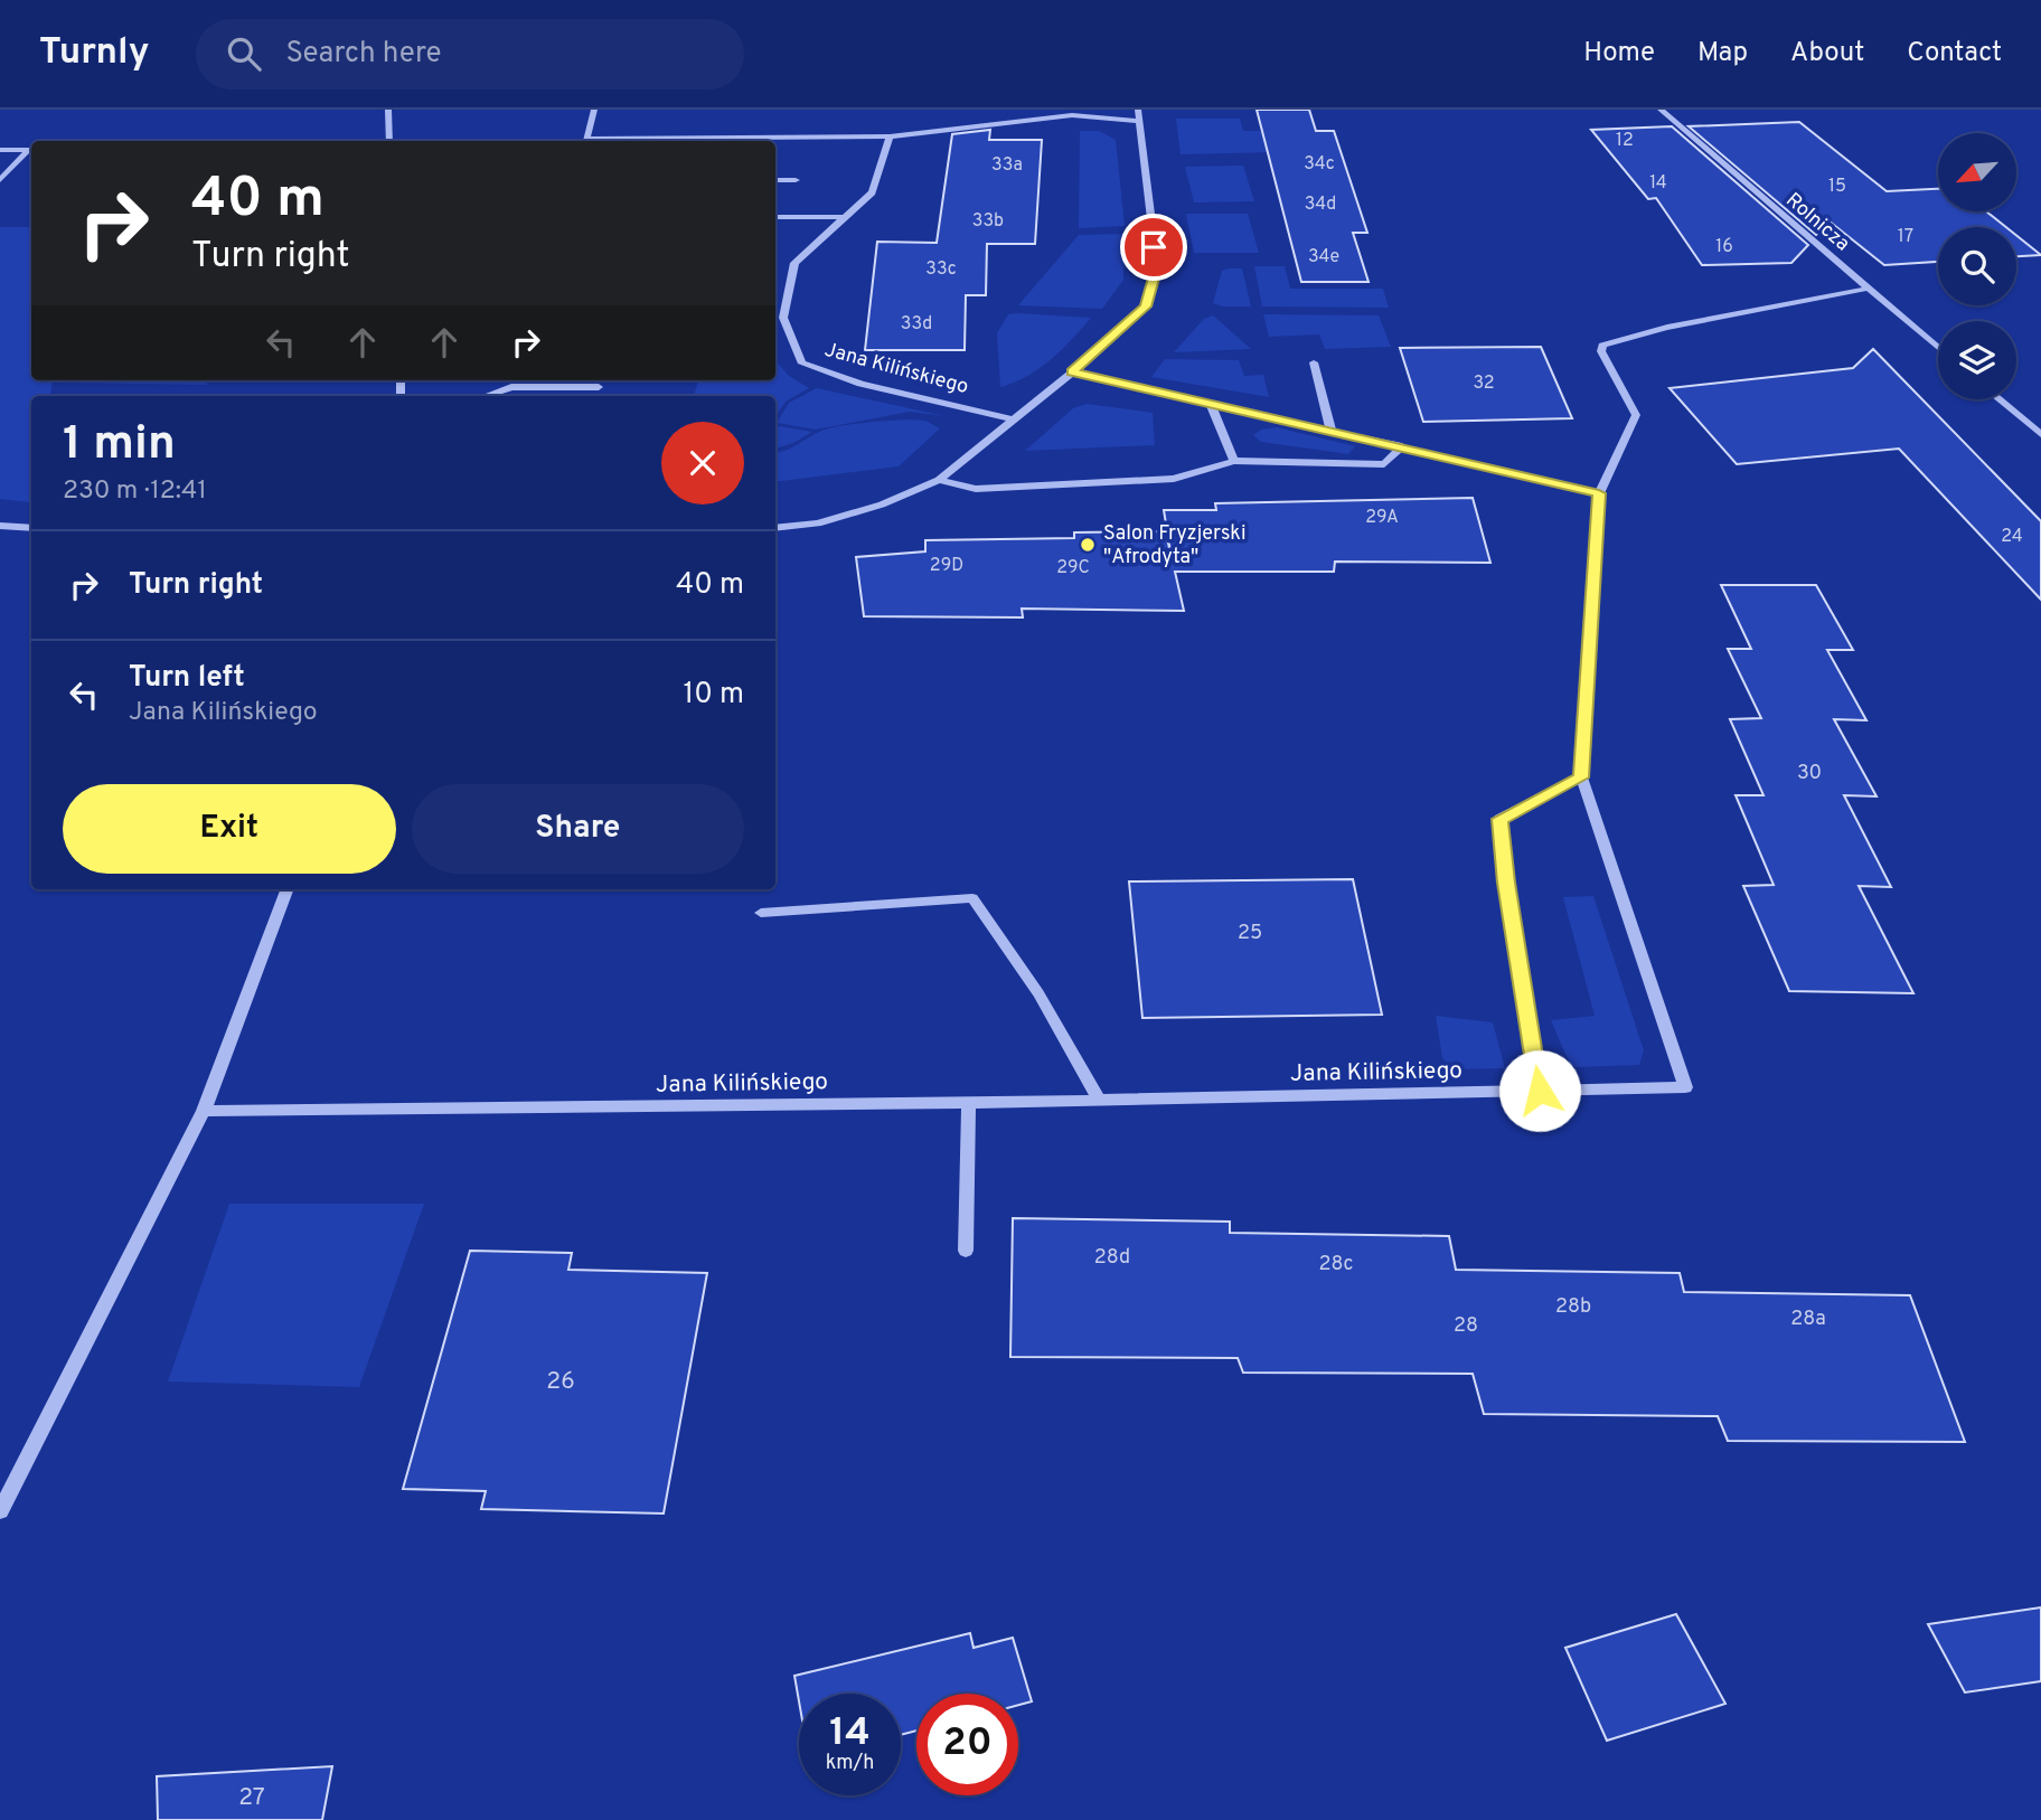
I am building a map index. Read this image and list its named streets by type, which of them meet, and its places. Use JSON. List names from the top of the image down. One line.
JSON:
{"streets":{"street":["Rolnicza","Jana Kilińskiego"]},"places":["Salon Fryzjerski \"Afrodyta\""],"house_numbers":["12","34c","33a","14","15","34d","33b","17","16","34e","33c","33d","32","29A","24","29D","29C","30","25","28d","28c","28b","28a","28","26","27"],"north":"bottom left","page":{"header":"Turnly","search":"Search here","nav":["Home","Map","About","Contact"],"turn":["40 m","Turn right"],"heading":["1 min","230 m · 12:41"],"list":[{"name":"Turn right","value":"40 m"},{"name":"Turn left","note":"Jana Kilińskiego","value":"10 m"}],"buttons":["Exit","Share"],"speed":"14 km/h","limit":"20"}}
